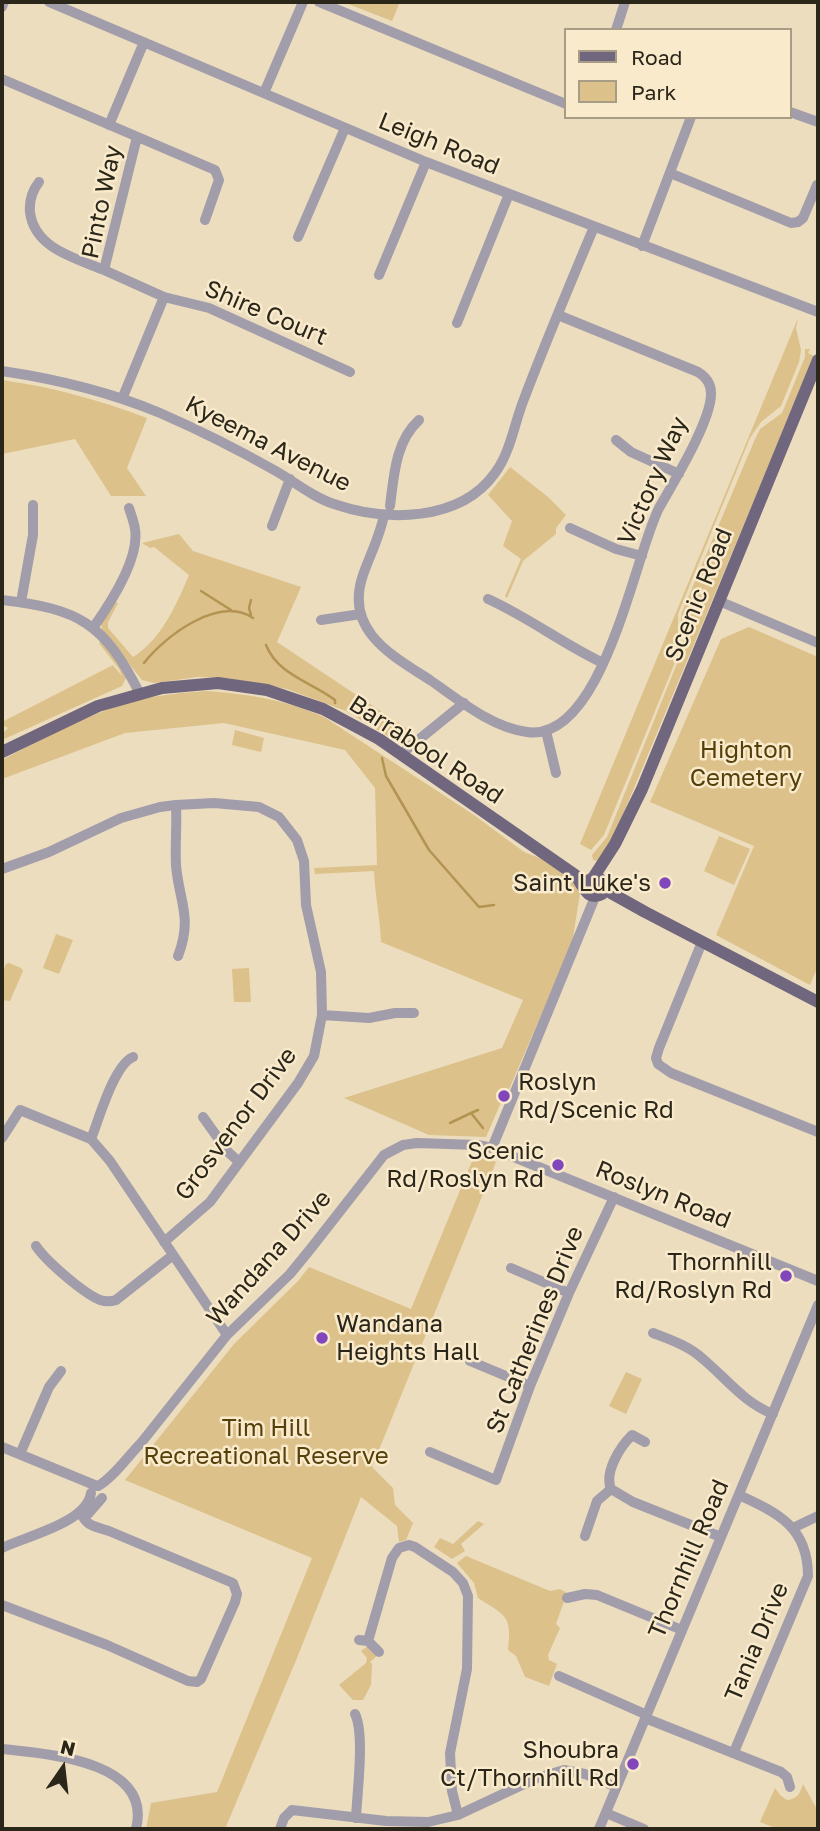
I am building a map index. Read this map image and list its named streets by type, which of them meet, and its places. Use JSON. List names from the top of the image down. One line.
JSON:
{"streets":{"main road":["Scenic Road","Barrabool Road"],"street":["Leigh Road","Pinto Way","Shire Court","Kyeema Avenue","Victory Way","Grosvenor Drive","Roslyn Road","Wandana Drive","St Catherines Drive","Thornhill Road","Tania Drive"]},"crossings":[["Leigh Road","Pinto Way"],["Leigh Road","Kyeema Avenue"],["Pinto Way","Shire Court"],["Kyeema Avenue","Victory Way"],["Scenic Road","Barrabool Road"],["Scenic Road","Roslyn Road"],["Scenic Road","Wandana Drive"],["Roslyn Road","Wandana Drive"],["Roslyn Road","St Catherines Drive"]],"parks":["Highton Cemetery","Tim Hill Recreational Reserve"],"places":["Saint Luke's","Roslyn Rd/Scenic Rd","Scenic Rd/Roslyn Rd","Thornhill Rd/Roslyn Rd","Wandana Heights Hall","Shoubra Ct/Thornhill Rd"],"legend":["Road","Park"],"north":"top"}
